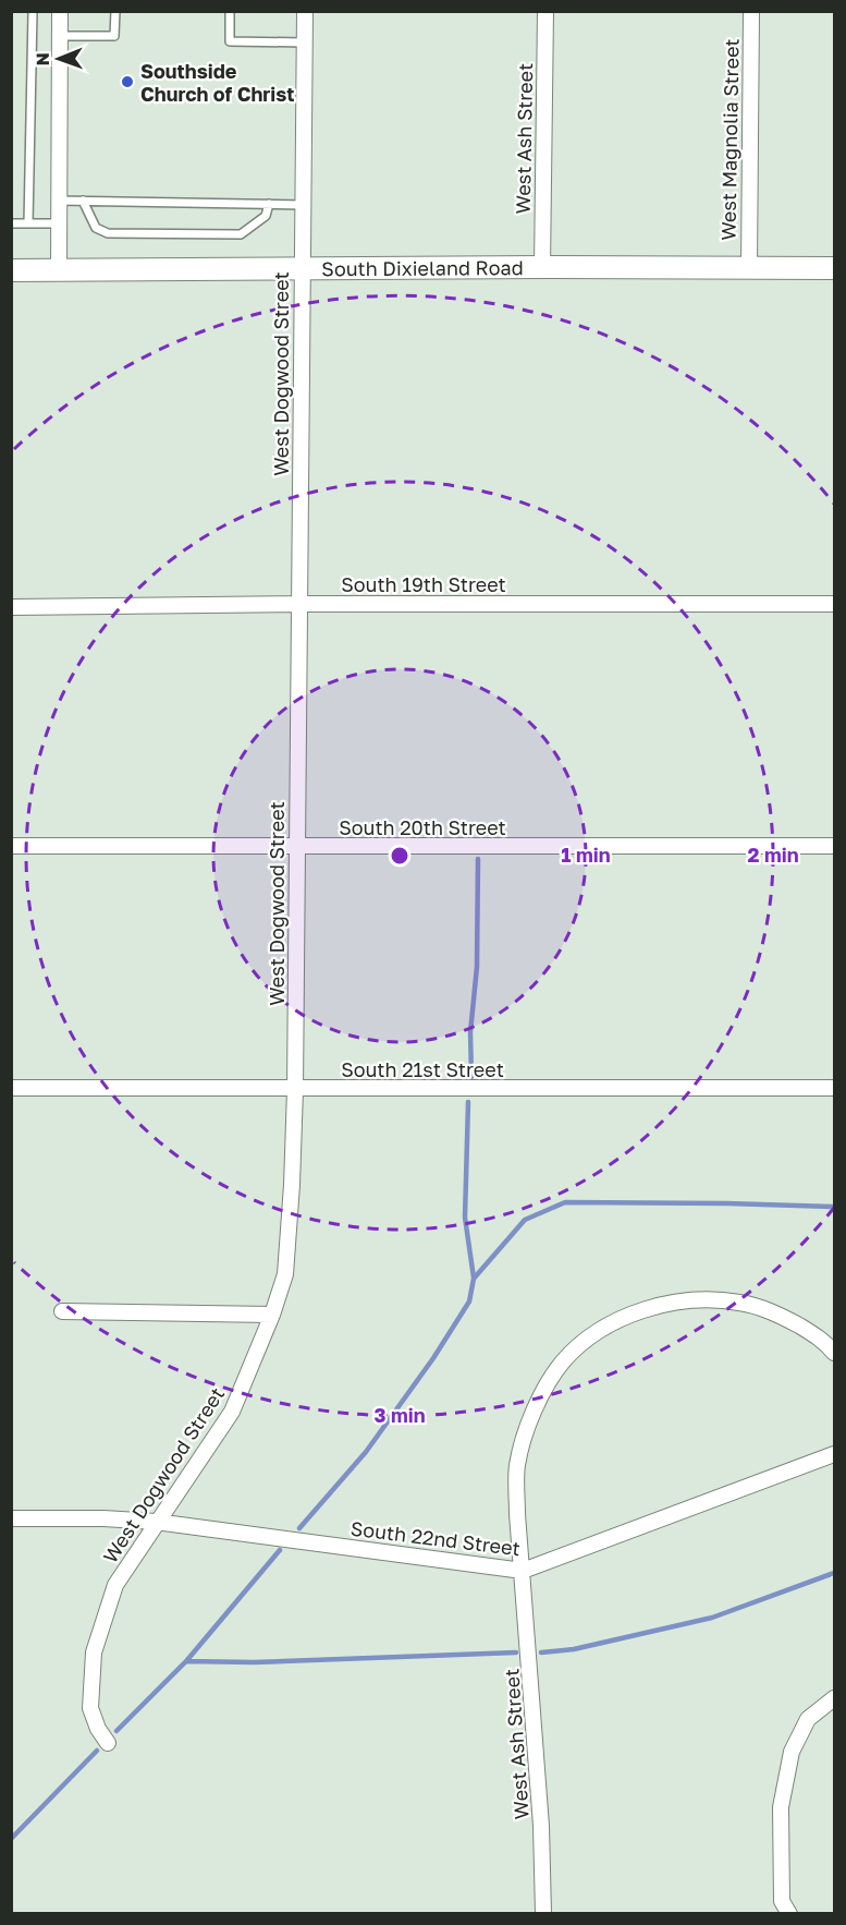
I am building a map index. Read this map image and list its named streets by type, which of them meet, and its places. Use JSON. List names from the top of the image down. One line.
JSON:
{"streets":{"main road":["South Dixieland Road"],"street":["West Ash Street","West Magnolia Street","West Dogwood Street","South 19th Street","South 20th Street","South 21st Street","South 22nd Street"]},"crossings":[["West Ash Street","South Dixieland Road"],["West Ash Street","South 22nd Street"],["West Magnolia Street","South Dixieland Road"],["South Dixieland Road","West Dogwood Street"],["West Dogwood Street","South 19th Street"],["West Dogwood Street","South 20th Street"],["West Dogwood Street","South 21st Street"],["West Dogwood Street","South 22nd Street"]],"places":["Southside Church of Christ"],"north":"left","rings":["1 min","2 min","3 min"]}
